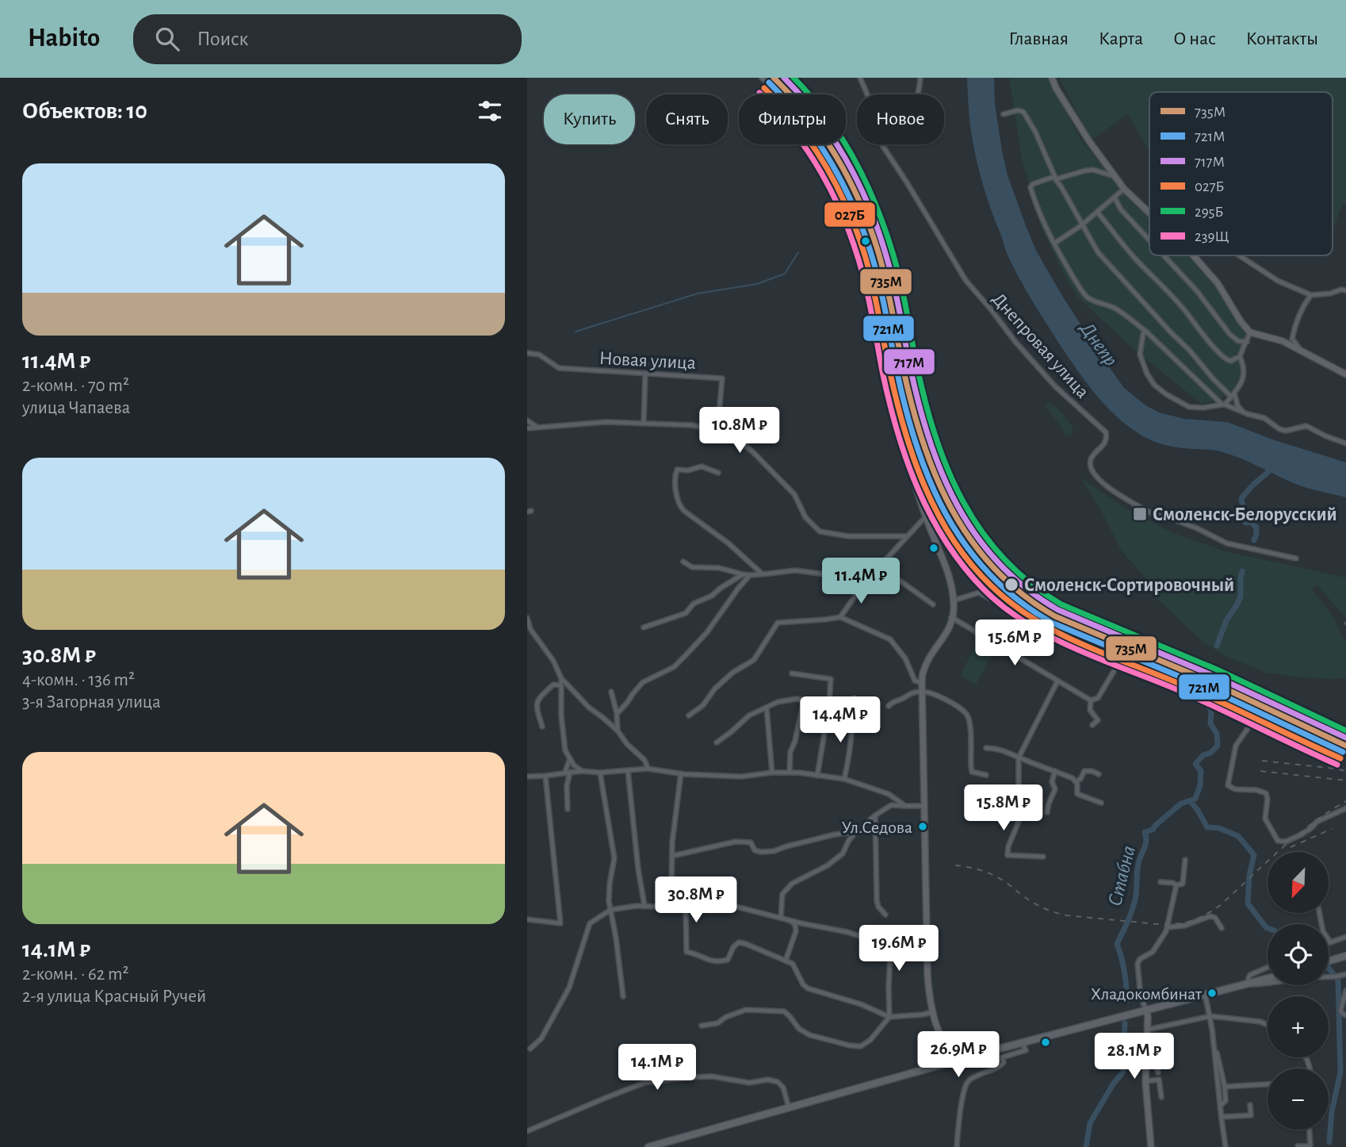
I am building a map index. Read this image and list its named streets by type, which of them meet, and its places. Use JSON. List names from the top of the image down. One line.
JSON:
{"streets":{"street":["Днепровая улица","Новая улица"]},"water":["Днепр","Стабна"],"places":{"transit":["Смоленск-Белорусский"],"other":["Смоленск-Сортировочный","Ул.Седова","Хладокомбинат"]},"lines":["transit line 735М","transit line 717М","transit line 295Б","transit line 721М","transit line 027Б","transit line 239Щ"],"legend":["735М","721М","717М","027Б","295Б","239Щ"],"north":"bottom left","page":{"header":"Habito","search":"Поиск","nav":["Главная","Карта","О нас","Контакты"],"heading":"Объектов: 10","chip":["Купить","Снять","Фильтры","Новое"],"list":[{"name":"11.4M ₽","note":"2-комн. · 70 m² · улица Чапаева"},{"name":"30.8M ₽","note":"4-комн. · 136 m² · 3-я Загорная улица"},{"name":"14.1M ₽","note":"2-комн. · 62 m² · 2-я улица Красный Ручей"}],"price":["10.8M ₽","11.4M ₽","15.6M ₽","14.4M ₽","15.8M ₽","30.8M ₽","19.6M ₽","26.9M ₽","28.1M ₽","14.1M ₽"],"map_buttons":["+","−"]}}
